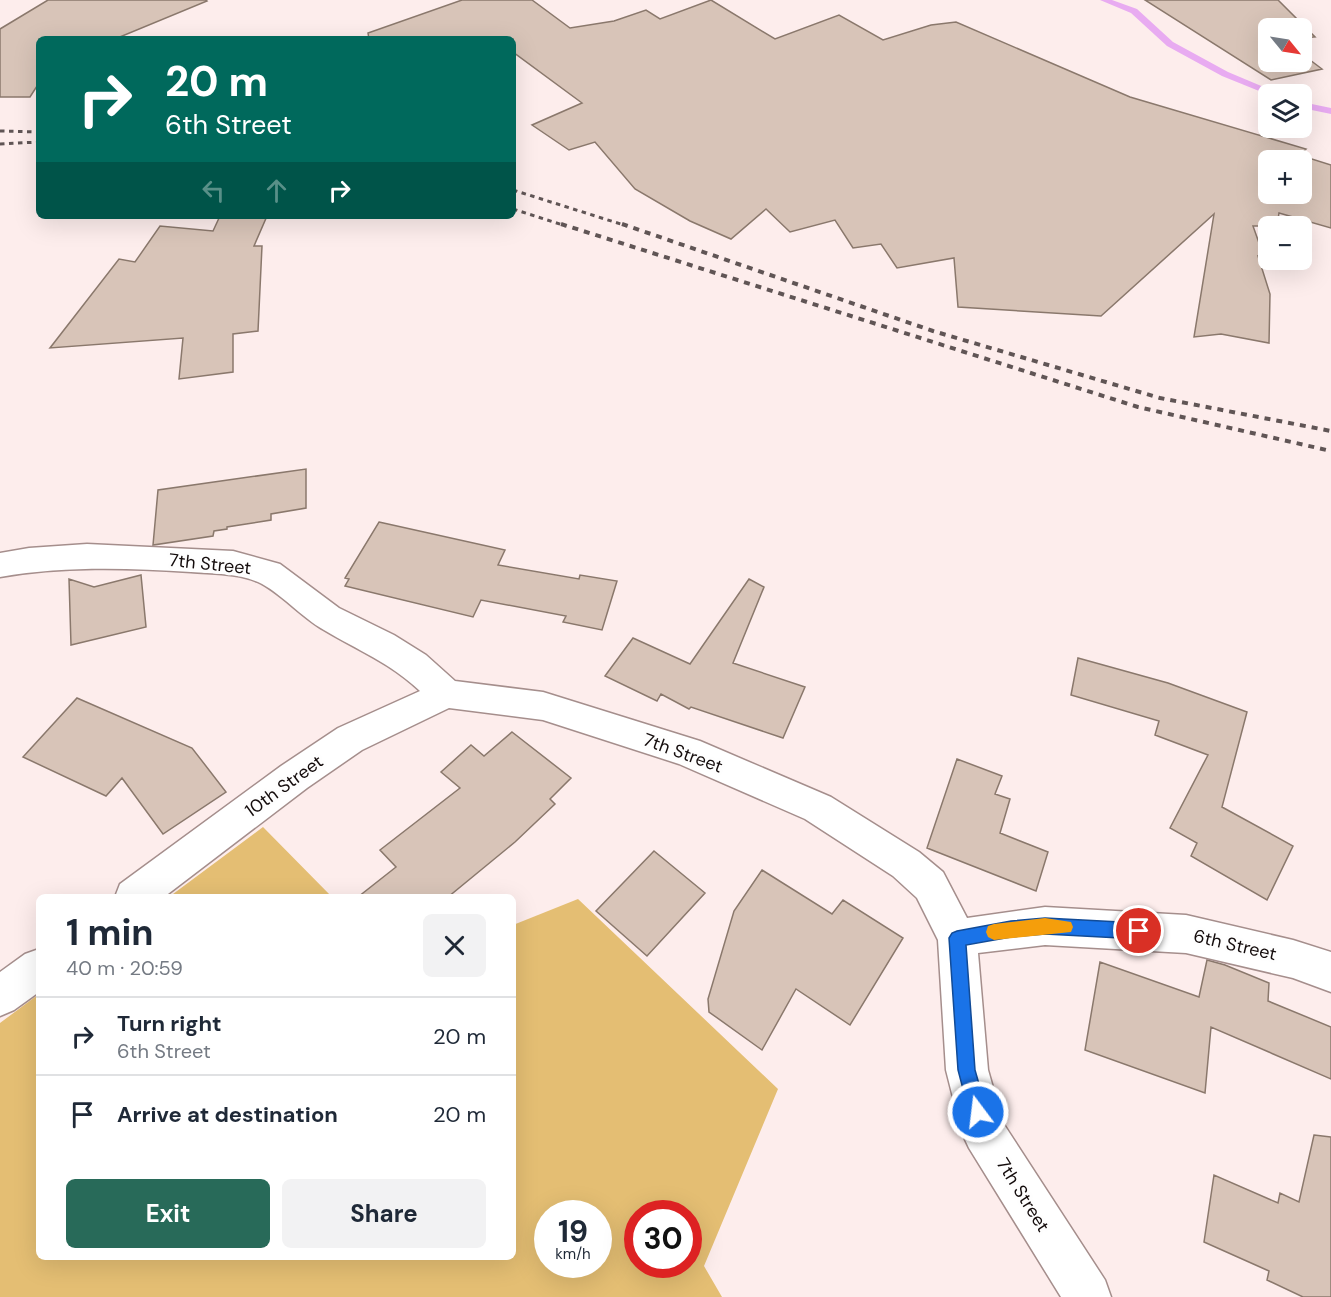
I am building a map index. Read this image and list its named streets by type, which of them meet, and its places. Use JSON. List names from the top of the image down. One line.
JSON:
{"streets":{"street":["7th Street","10th Street","6th Street"]},"crossings":[["7th Street","10th Street"],["7th Street","6th Street"]],"north":"bottom right","page":{"map_buttons":["+","−"],"turn":["20 m","6th Street"],"heading":["1 min","40 m · 20:59"],"list":[{"name":"Turn right","note":"6th Street","value":"20 m"},{"name":"Arrive at destination","value":"20 m"}],"buttons":["Exit","Share"],"speed":"19 km/h","limit":"30"}}
